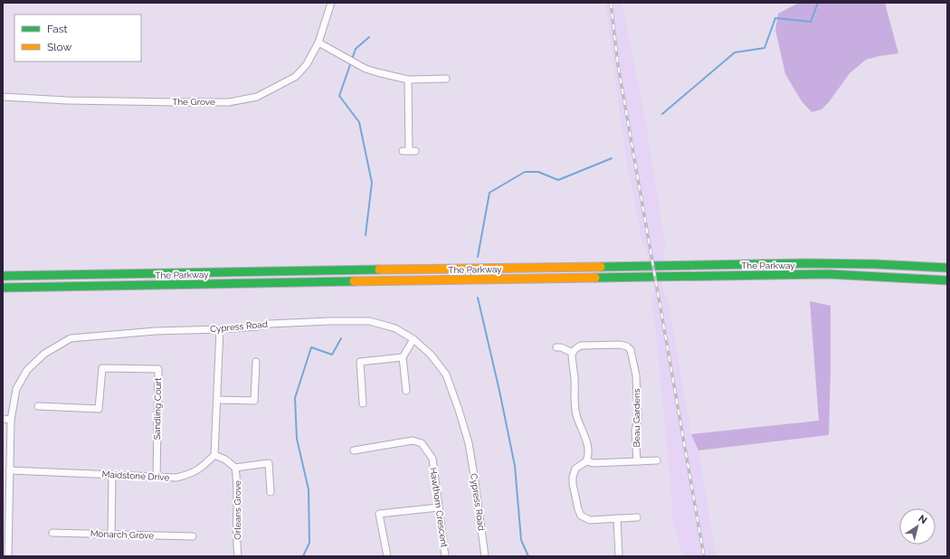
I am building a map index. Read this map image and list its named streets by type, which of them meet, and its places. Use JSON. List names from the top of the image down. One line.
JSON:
{"streets":{"highway":["The Parkway"],"street":["The Grove","Cypress Road","Sandling Court","Beau Gardens","Maidstone Drive","Hawthorn Crescent","Orleans Grove","Monarch Grove"]},"crossings":[["Cypress Road","Maidstone Drive"],["Sandling Court","Maidstone Drive"],["Maidstone Drive","Orleans Grove"]],"legend":["Fast","Slow"],"north":"top right"}
